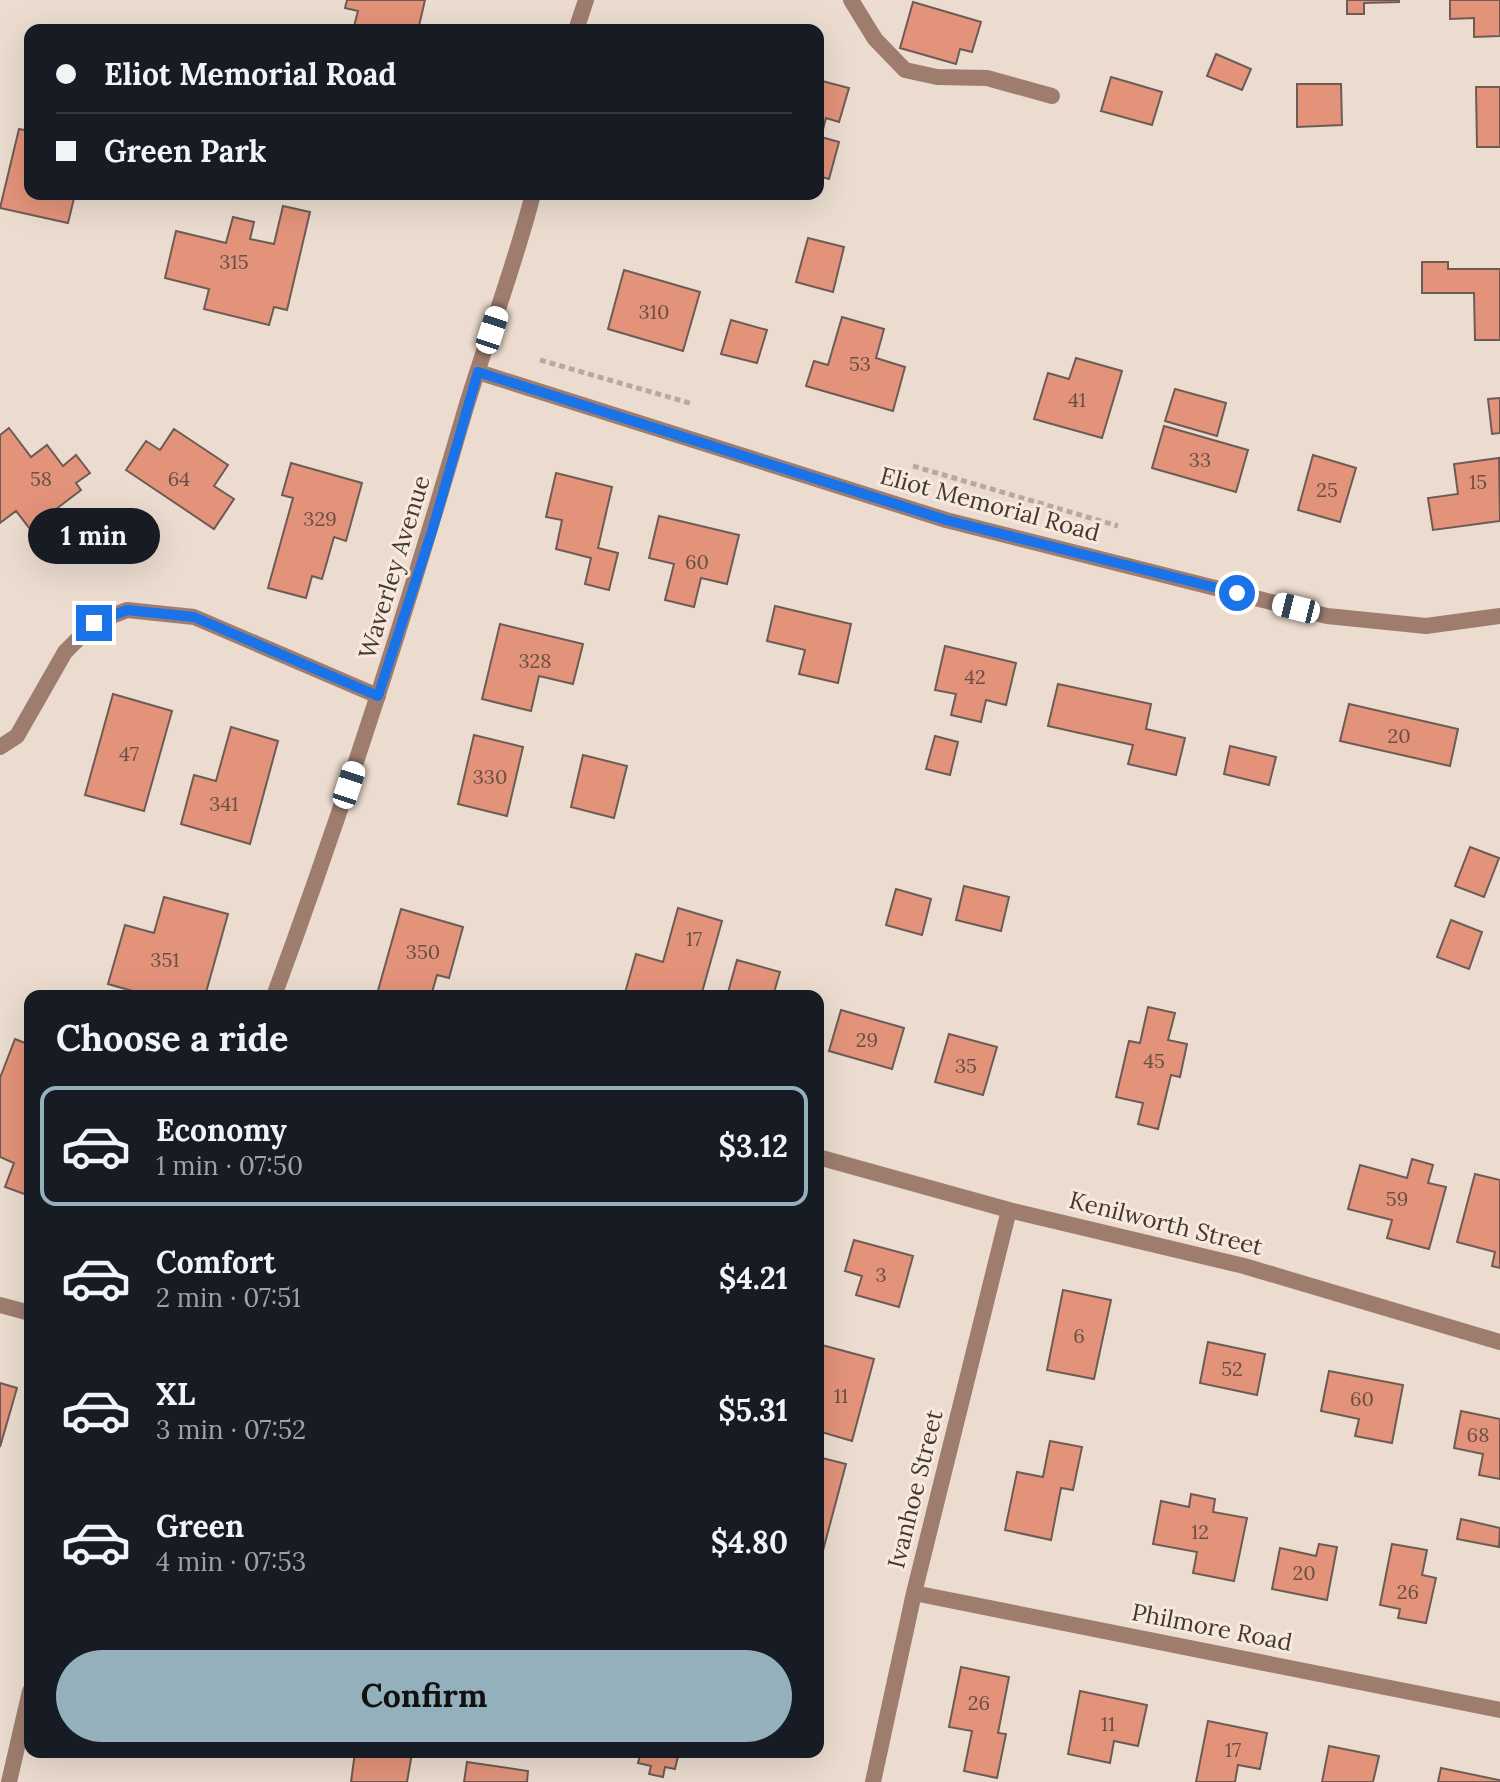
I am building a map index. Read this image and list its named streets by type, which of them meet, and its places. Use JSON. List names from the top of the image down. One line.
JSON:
{"streets":{"street":["Eliot Memorial Road","Waverley Avenue","Kenilworth Street","Ivanhoe Street","Philmore Road"]},"crossings":[["Eliot Memorial Road","Waverley Avenue"],["Kenilworth Street","Ivanhoe Street"],["Ivanhoe Street","Philmore Road"]],"house_numbers":["315","310","53","41","33","58","64","15","25","329","60","328","42","20","47","330","341","17","350","351","29","45","35","59","3","6","52","11","60","68","12","20","26","26","11","17"],"page":{"banner":["Eliot Memorial Road","Green Park"],"bubble":"1 min","heading":"Choose a ride","list":[{"name":"Economy","note":"1 min · 07:50","value":"$3.12"},{"name":"Comfort","note":"2 min · 07:51","value":"$4.21"},{"name":"XL","note":"3 min · 07:52","value":"$5.31"},{"name":"Green","note":"4 min · 07:53","value":"$4.80"}],"buttons":"Confirm"}}
